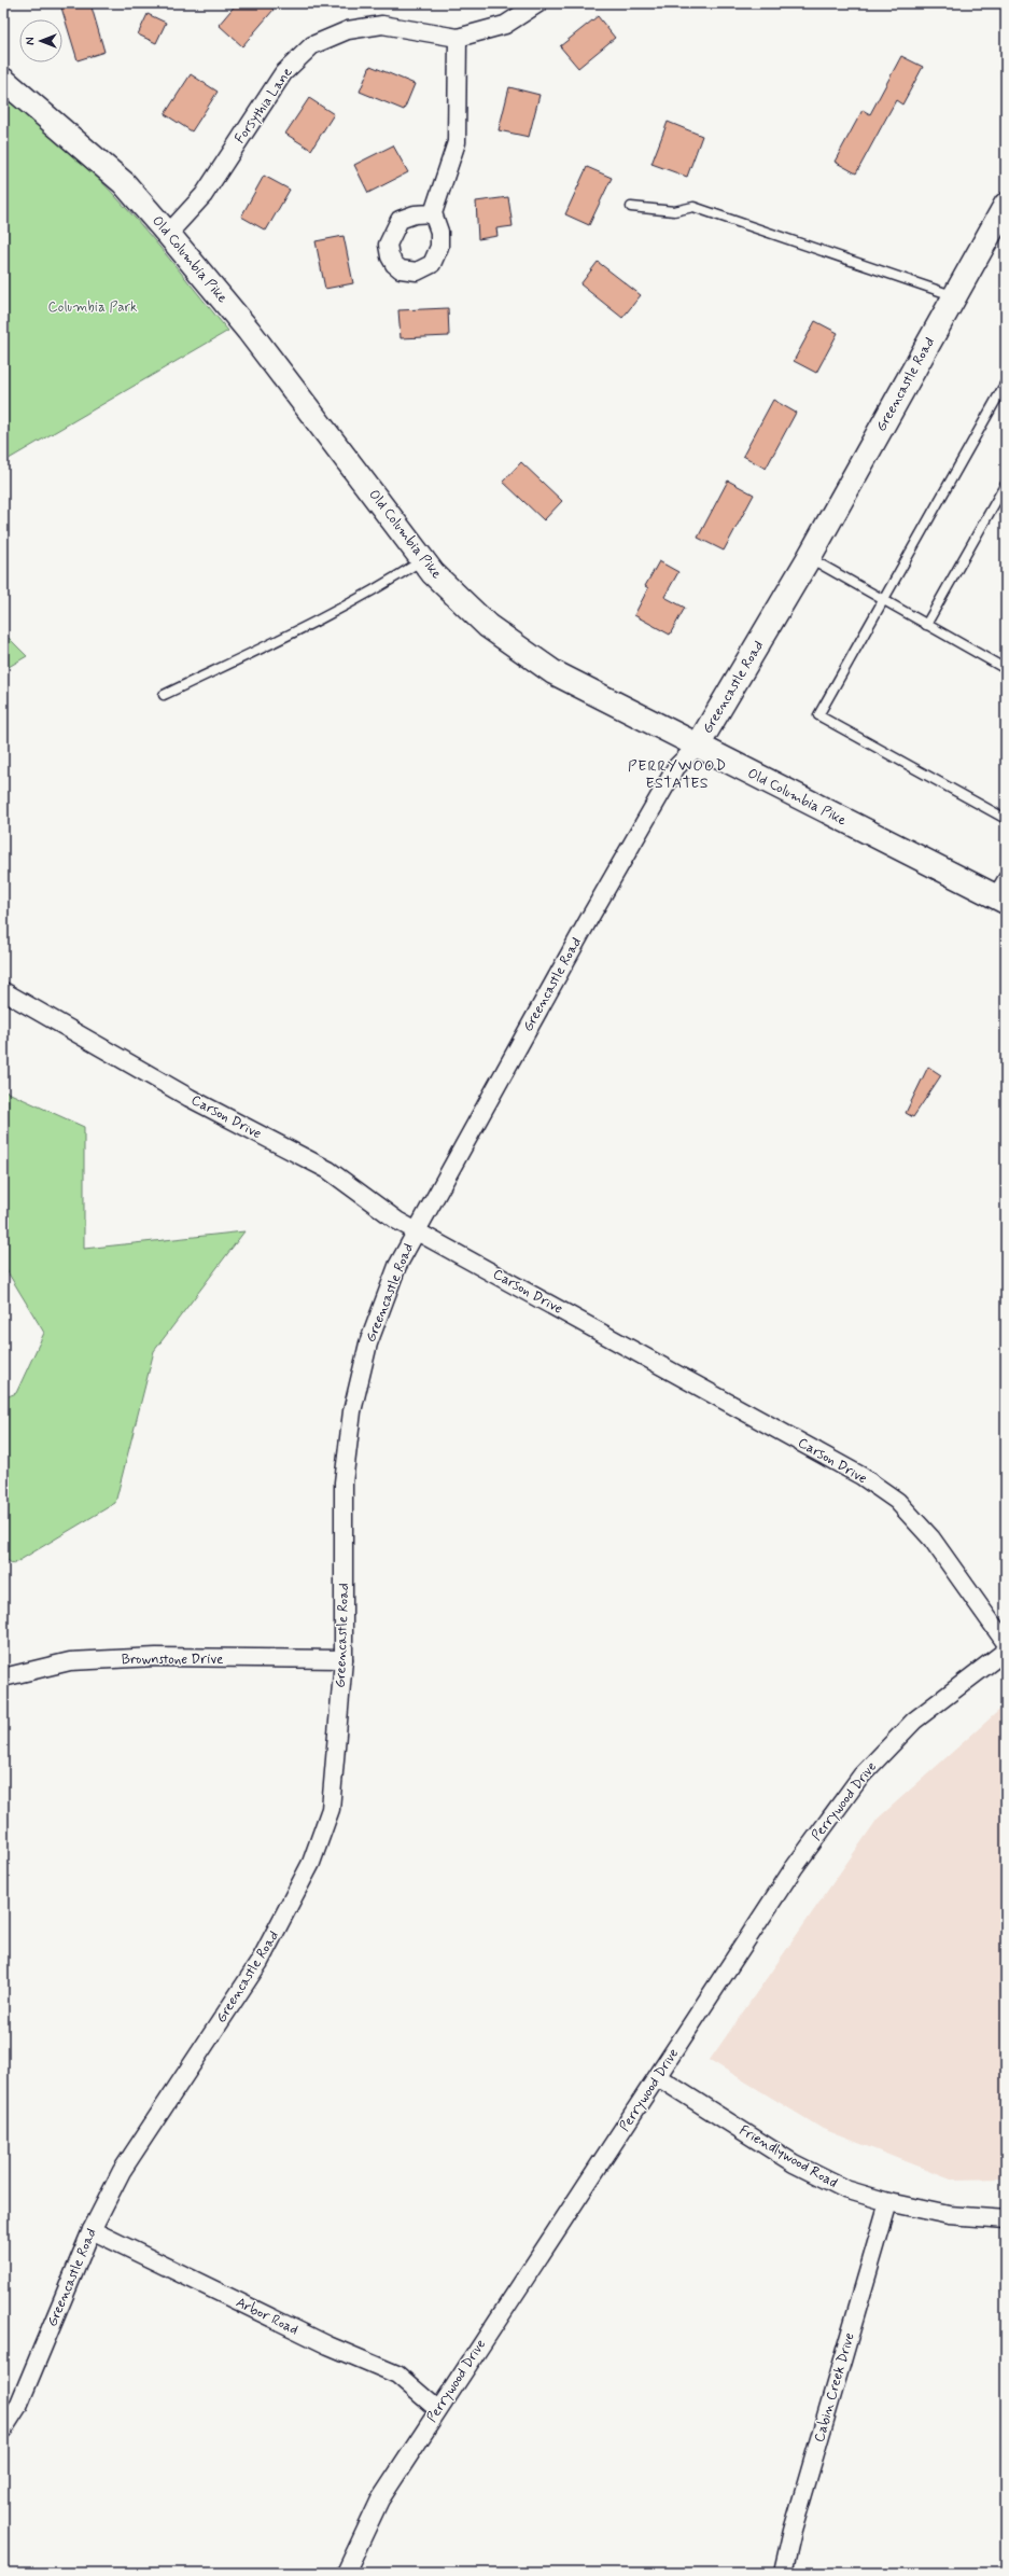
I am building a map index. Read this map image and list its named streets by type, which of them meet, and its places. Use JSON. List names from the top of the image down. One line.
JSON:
{"streets":{"main road":["Old Columbia Pike","Greencastle Road"],"street":["Forsythia Lane","Carson Drive","Brownstone Drive","Perrywood Drive","Friendlywood Road","Arbor Road","Cabin Creek Drive"]},"crossings":[["Forsythia Lane","Old Columbia Pike"],["Old Columbia Pike","Greencastle Road"],["Greencastle Road","Carson Drive"],["Greencastle Road","Brownstone Drive"],["Greencastle Road","Arbor Road"],["Perrywood Drive","Friendlywood Road"],["Perrywood Drive","Arbor Road"],["Friendlywood Road","Cabin Creek Drive"]],"districts":["PERRYWOOD ESTATES"],"parks":["Columbia Park"],"north":"left"}
